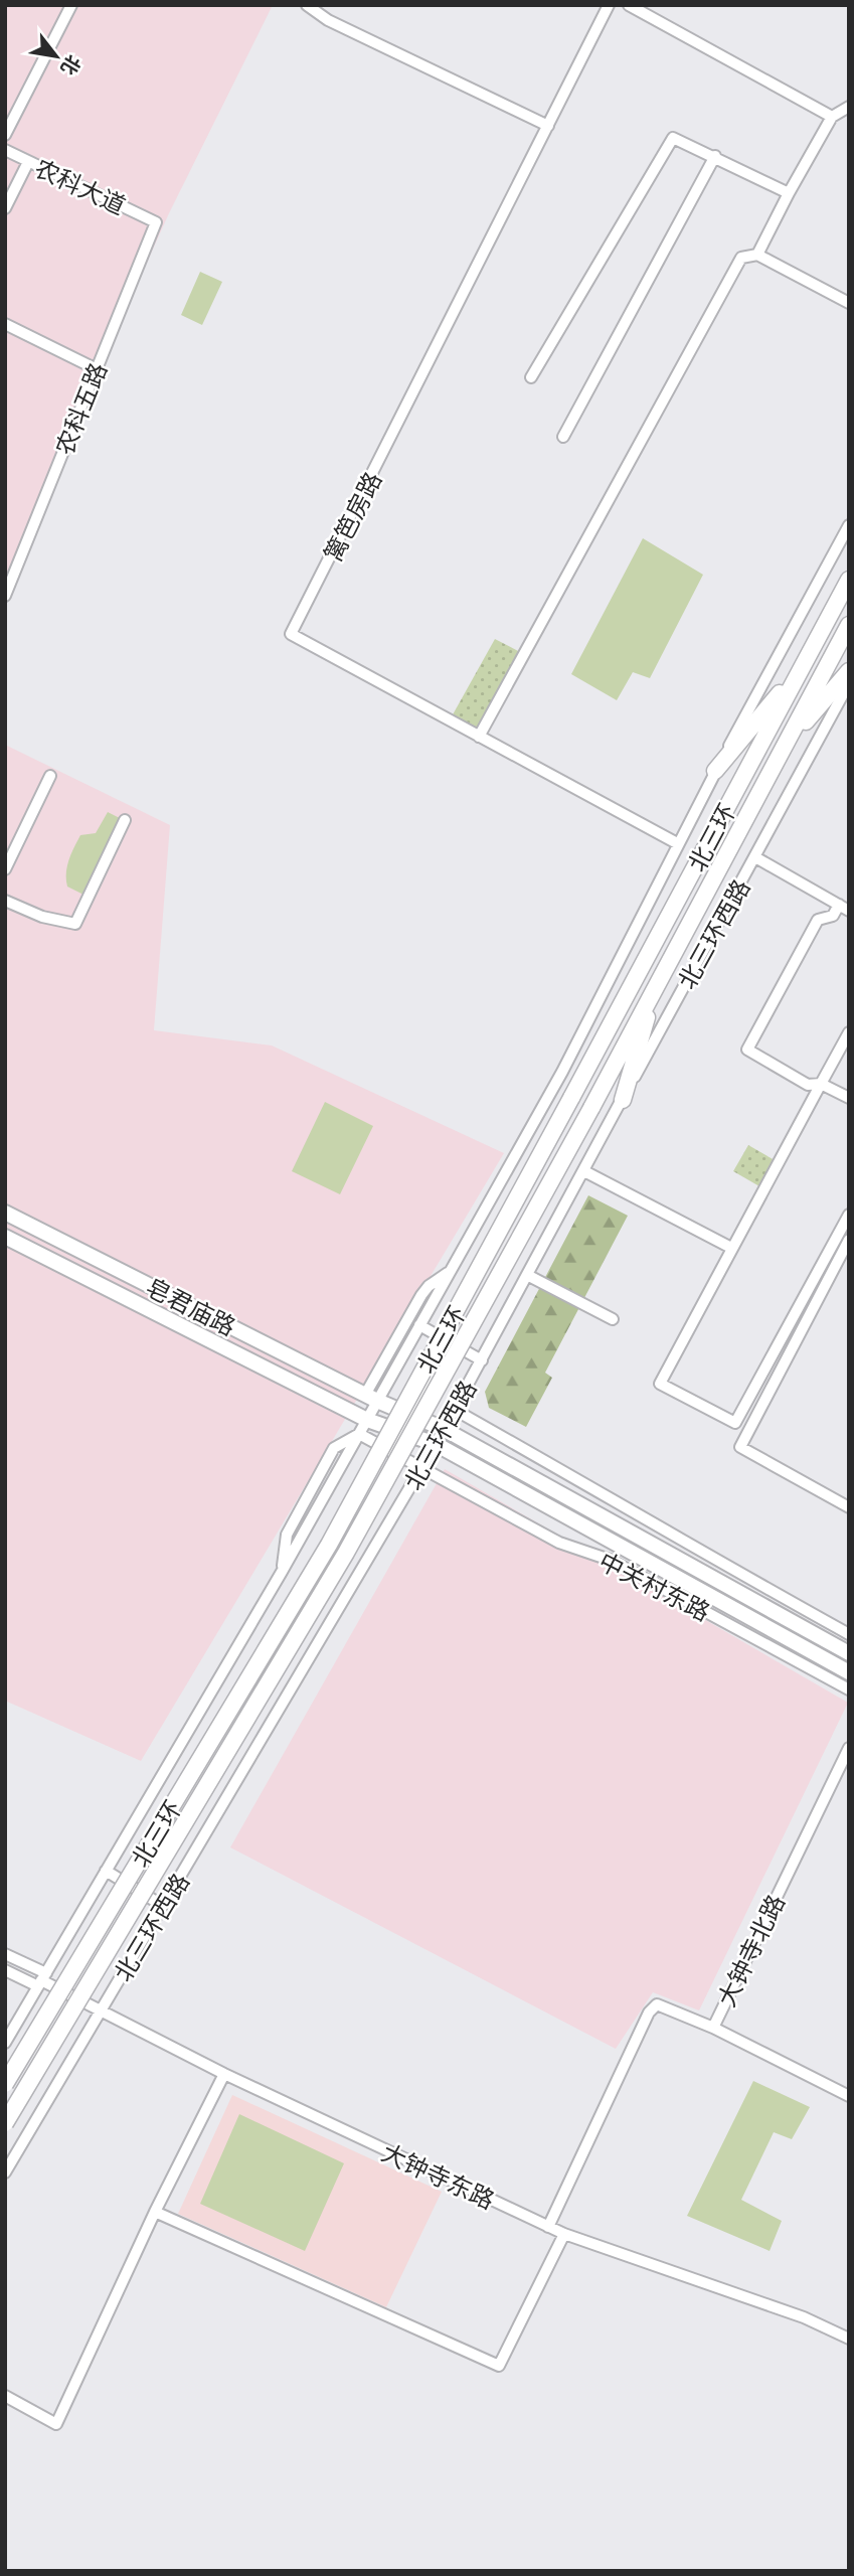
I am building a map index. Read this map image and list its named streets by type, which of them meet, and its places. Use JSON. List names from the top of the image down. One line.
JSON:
{"streets":{"highway":["北三环"],"main road":["皂君庙路","中关村东路"],"street":["农科大道","农科五路","篱笆房路","北三环西路","大钟寺北路","大钟寺东路"]},"crossings":[["农科大道","农科五路"],["北三环西路","中关村东路"],["北三环西路","大钟寺东路"],["皂君庙路","中关村东路"],["大钟寺北路","大钟寺东路"]],"north":"bottom right"}
